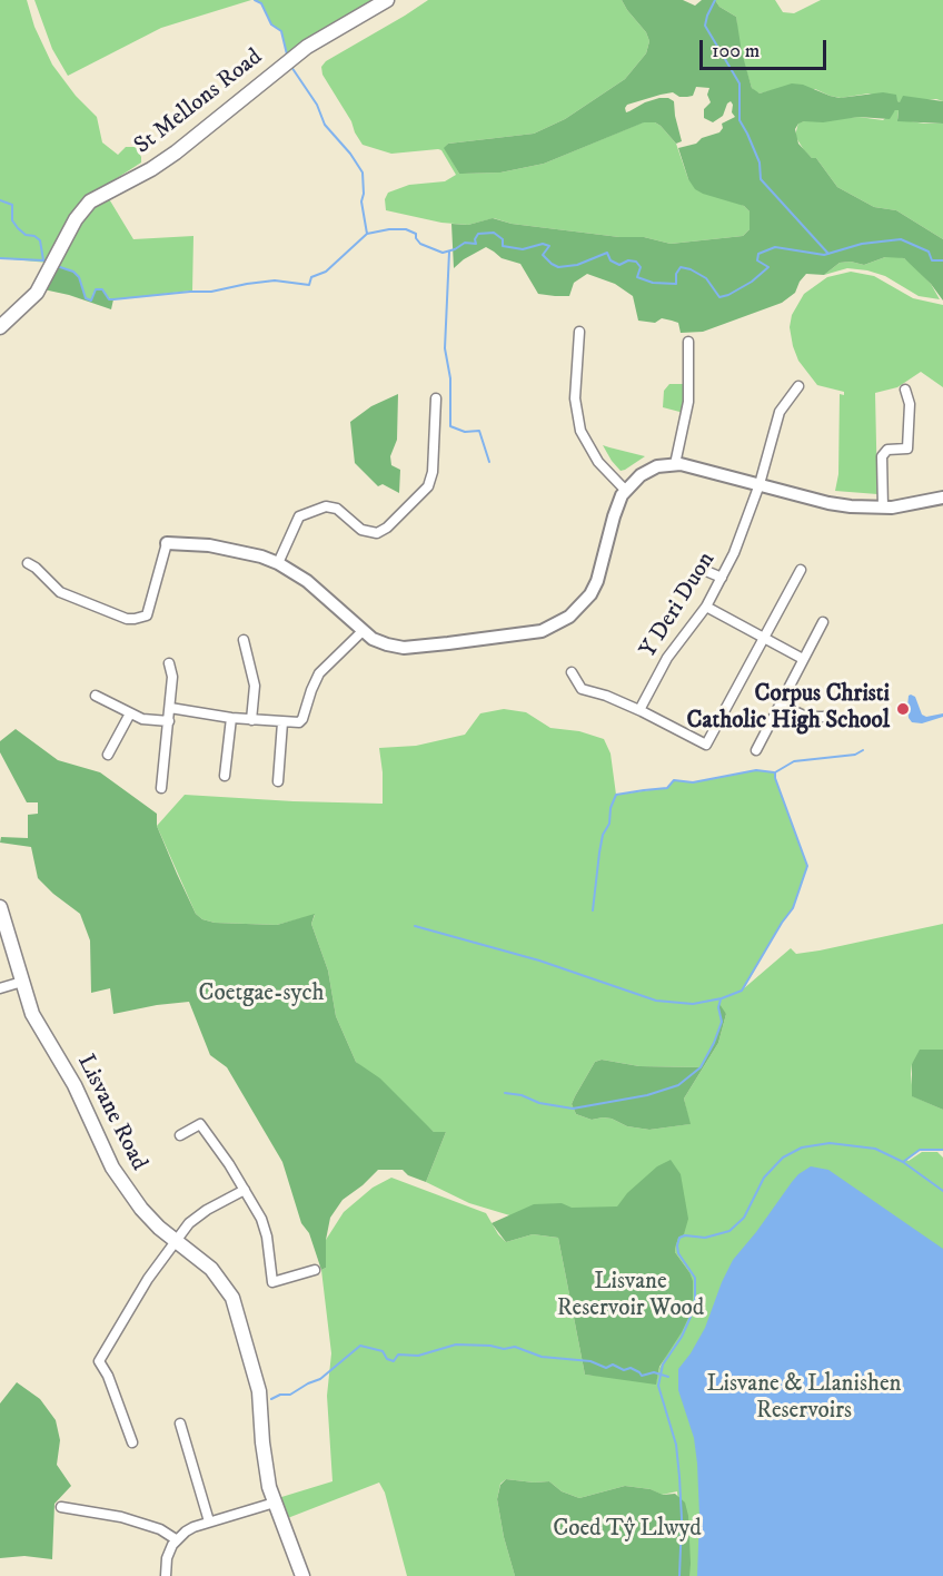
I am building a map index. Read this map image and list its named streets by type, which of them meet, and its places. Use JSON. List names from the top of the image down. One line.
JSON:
{"streets":{"main road":["St Mellons Road","Lisvane Road"],"street":["Y Deri Duon"]},"parks":["Coetgae-sych","Lisvane Reservoir Wood","Lisvane & Llanishen Reservoirs","Coed Tŷ Llwyd"],"places":["Corpus Christi Catholic High School"],"scale_bar":"100 m"}
